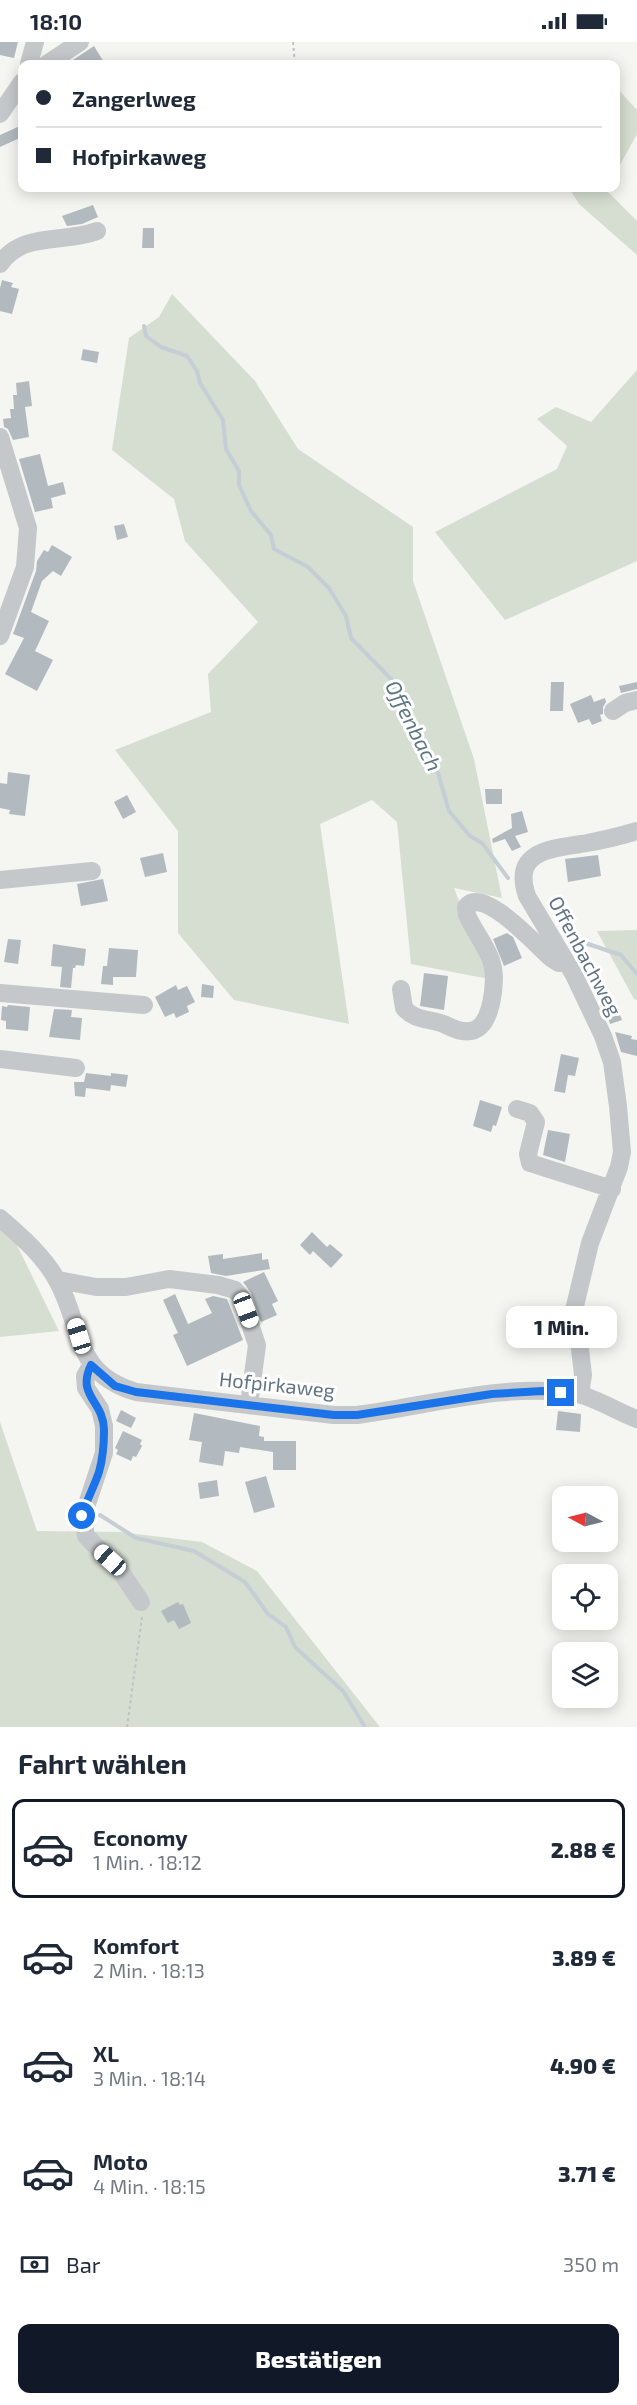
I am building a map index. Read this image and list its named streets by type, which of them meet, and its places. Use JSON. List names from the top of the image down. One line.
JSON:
{"streets":{"street":["Offenbachweg","Hofpirkaweg"]},"crossings":[["Offenbachweg","Hofpirkaweg"]],"water":["Offenbach"],"north":"left","page":{"status":"18:10","banner":["Zangerlweg","Hofpirkaweg"],"bubble":"1 Min.","heading":"Fahrt wählen","list":[{"name":"Economy","note":"1 Min. · 18:12","value":"2.88 €"},{"name":"Komfort","note":"2 Min. · 18:13","value":"3.89 €"},{"name":"XL","note":"3 Min. · 18:14","value":"4.90 €"},{"name":"Moto","note":"4 Min. · 18:15","value":"3.71 €"}],"pay":["Bar","350 m"],"buttons":"Bestätigen"}}
